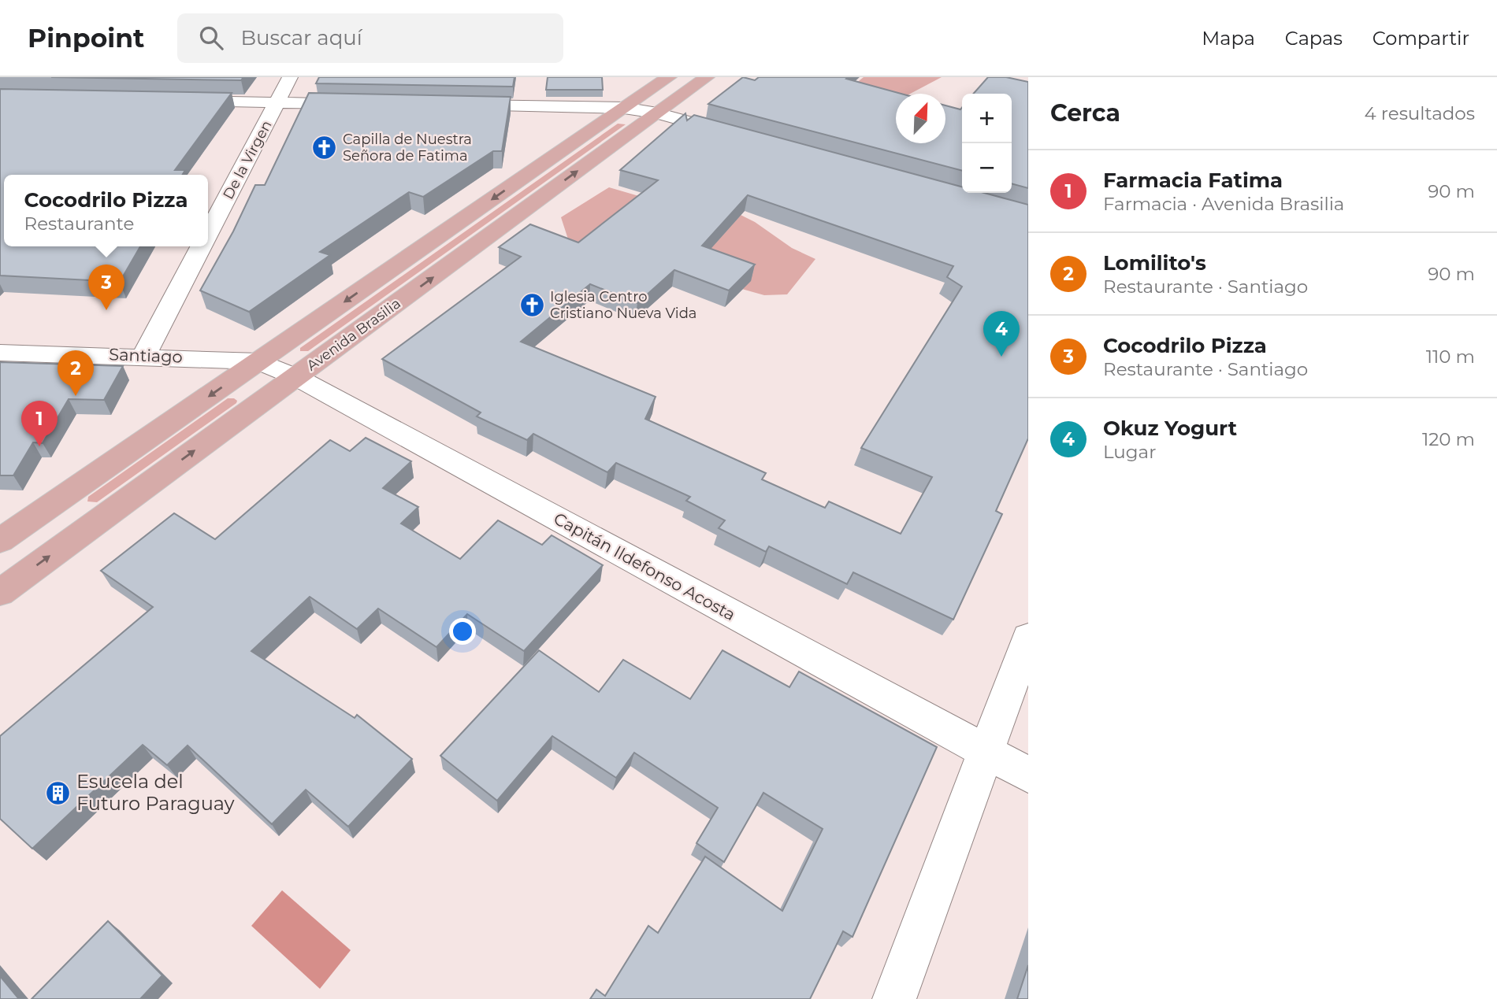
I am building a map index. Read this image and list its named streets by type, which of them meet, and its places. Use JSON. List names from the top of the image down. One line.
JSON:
{"streets":{"main road":["Avenida Brasilia"],"street":["De la Virgen","Santiago","Capitán Ildefonso Acosta"]},"crossings":[["De la Virgen","Santiago"],["Avenida Brasilia","Santiago"],["Avenida Brasilia","Capitán Ildefonso Acosta"],["Santiago","Capitán Ildefonso Acosta"]],"places":{"church":["Capilla de Nuestra Señora de Fatima","Iglesia Centro Cristiano Nueva Vida"],"building":["Esucela del Futuro Paraguay"]},"north":"top right","page":{"header":"Pinpoint","search":"Buscar aquí","nav":["Mapa","Capas","Compartir"],"heading":["Cerca","4 resultados"],"map_buttons":["+","−"],"list":[{"mark":"1","name":"Farmacia Fatima","note":"Farmacia · Avenida Brasilia","value":"90 m"},{"mark":"2","name":"Lomilito's","note":"Restaurante · Santiago","value":"90 m"},{"mark":"3","name":"Cocodrilo Pizza","note":"Restaurante · Santiago","value":"110 m"},{"mark":"4","name":"Okuz Yogurt","note":"Lugar","value":"120 m"}],"popup":["Cocodrilo Pizza","Restaurante"],"pins":["3","4","2","1"]}}
